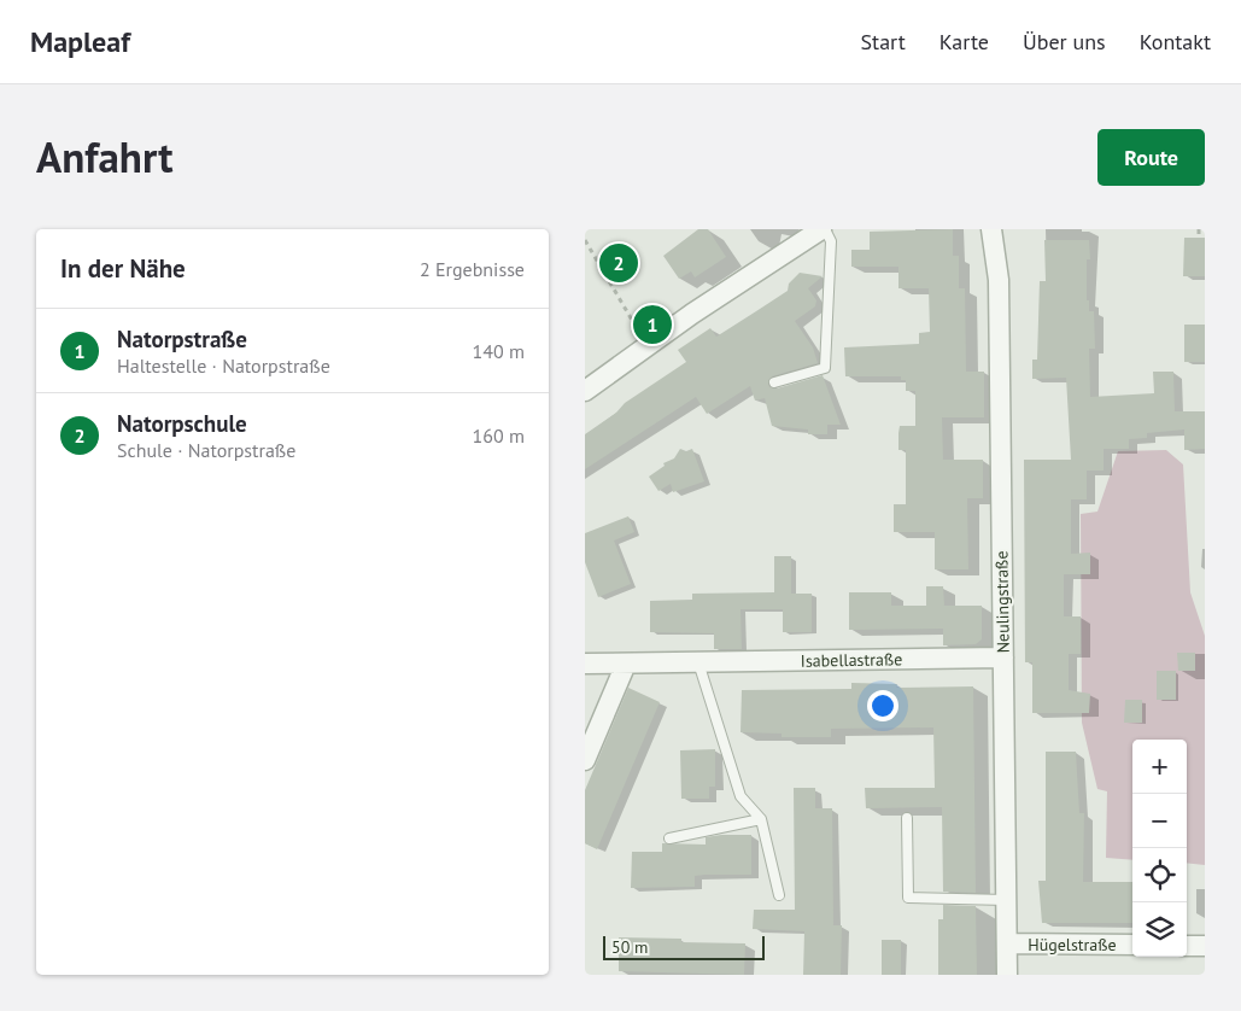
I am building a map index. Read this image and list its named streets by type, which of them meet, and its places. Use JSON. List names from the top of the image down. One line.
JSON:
{"streets":{"street":["Neulingstraße","Isabellastraße","Hügelstraße"]},"crossings":[["Neulingstraße","Isabellastraße"],["Neulingstraße","Hügelstraße"]],"scale_bar":"50 m","page":{"header":"Mapleaf","nav":["Start","Karte","Über uns","Kontakt"],"title":"Anfahrt","buttons":"Route","heading":["In der Nähe","2 Ergebnisse"],"pins":["2","1"],"list":[{"mark":"1","name":"Natorpstraße","note":"Haltestelle · Natorpstraße","value":"140 m"},{"mark":"2","name":"Natorpschule","note":"Schule · Natorpstraße","value":"160 m"}],"map_buttons":["+","−"],"scale":"50 m"}}
